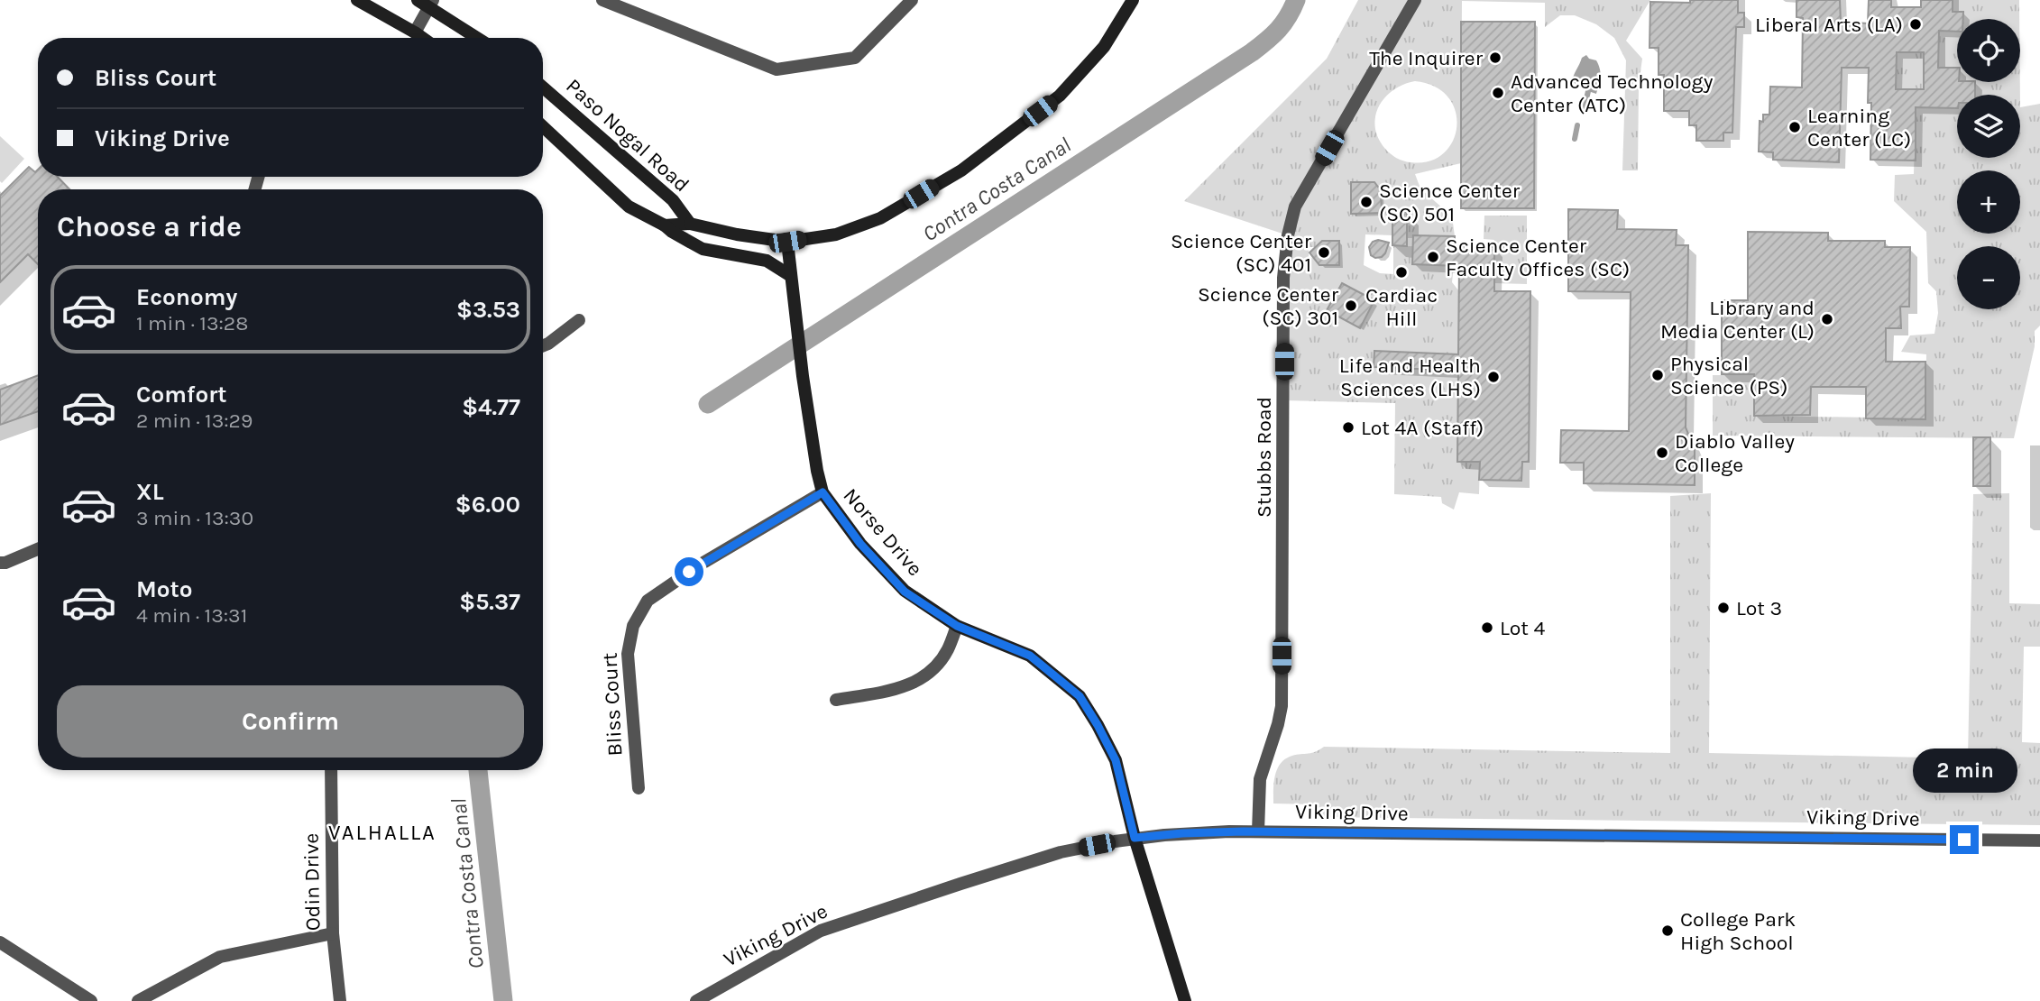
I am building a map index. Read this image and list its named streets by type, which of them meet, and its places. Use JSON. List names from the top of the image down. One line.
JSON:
{"streets":{"street":["Paso Nogal Road","Stubbs Road","Norse Drive","Bliss Court","Viking Drive","Odin Drive"]},"crossings":[["Paso Nogal Road","Norse Drive"],["Stubbs Road","Viking Drive"],["Norse Drive","Bliss Court"],["Norse Drive","Viking Drive"]],"districts":["VALHALLA"],"water":["Contra Costa Canal"],"places":["Liberal Arts (LA)","The Inquirer","Advanced Technology Center (ATC)","Learning Center (LC)","Science Center (SC) 501","Science Center (SC) 401","Science Center Faculty Offices (SC)","Cardiac Hill","Science Center (SC) 301","Library and Media Center (L)","Physical Science (PS)","Life and Health Sciences (LHS)","Lot 4A (Staff)","Diablo Valley College","Lot 3","Lot 4","College Park High School"],"page":{"map_buttons":["+","−"],"banner":["Bliss Court","Viking Drive"],"heading":"Choose a ride","list":[{"name":"Economy","note":"1 min · 13:28","value":"$3.53"},{"name":"Comfort","note":"2 min · 13:29","value":"$4.77"},{"name":"XL","note":"3 min · 13:30","value":"$6.00"},{"name":"Moto","note":"4 min · 13:31","value":"$5.37"}],"buttons":"Confirm","bubble":"2 min"}}
